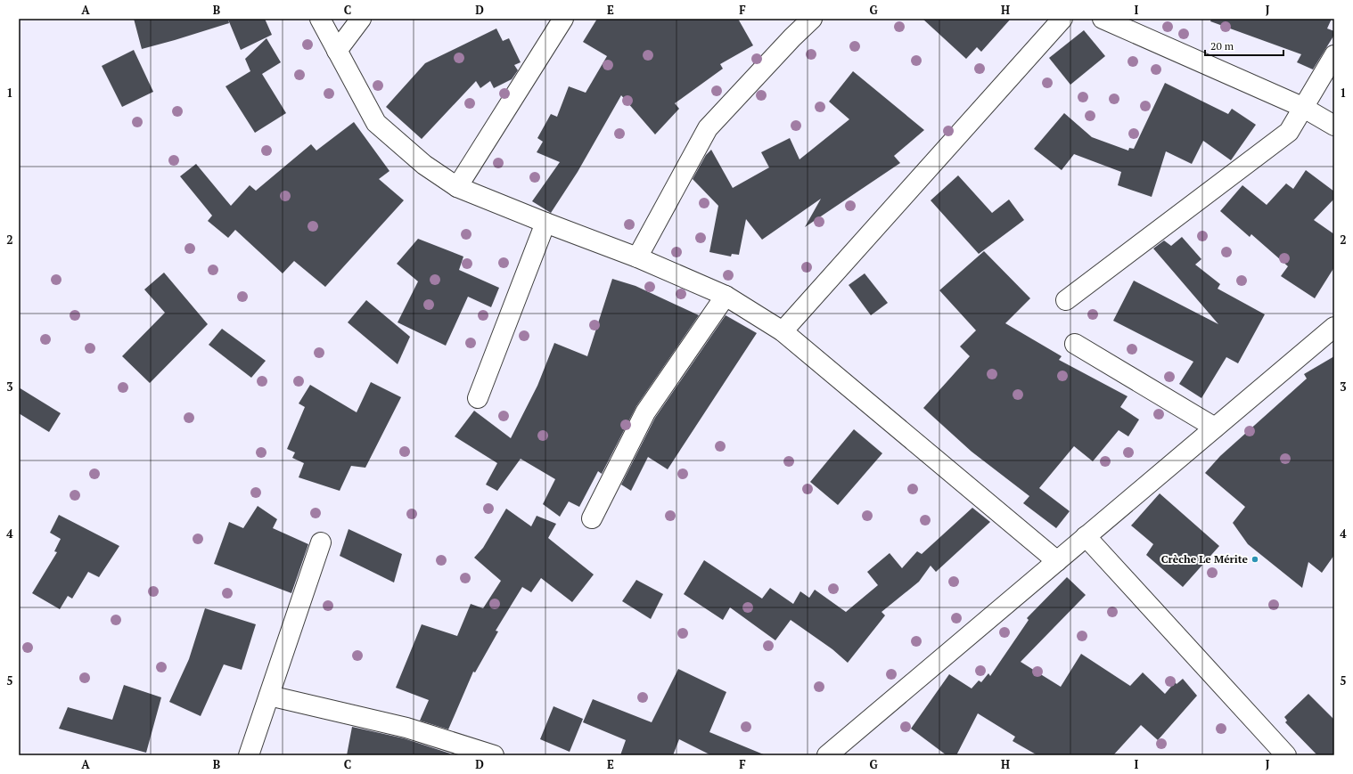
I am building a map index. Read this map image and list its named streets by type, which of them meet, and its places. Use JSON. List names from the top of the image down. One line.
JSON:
{"places":["Crèche Le Mérite"],"scale_bar":"20 m","grid":{"columns":["A","B","C","D","E","F","G","H","I","J"],"rows":["1","2","3","4","5"]}}
